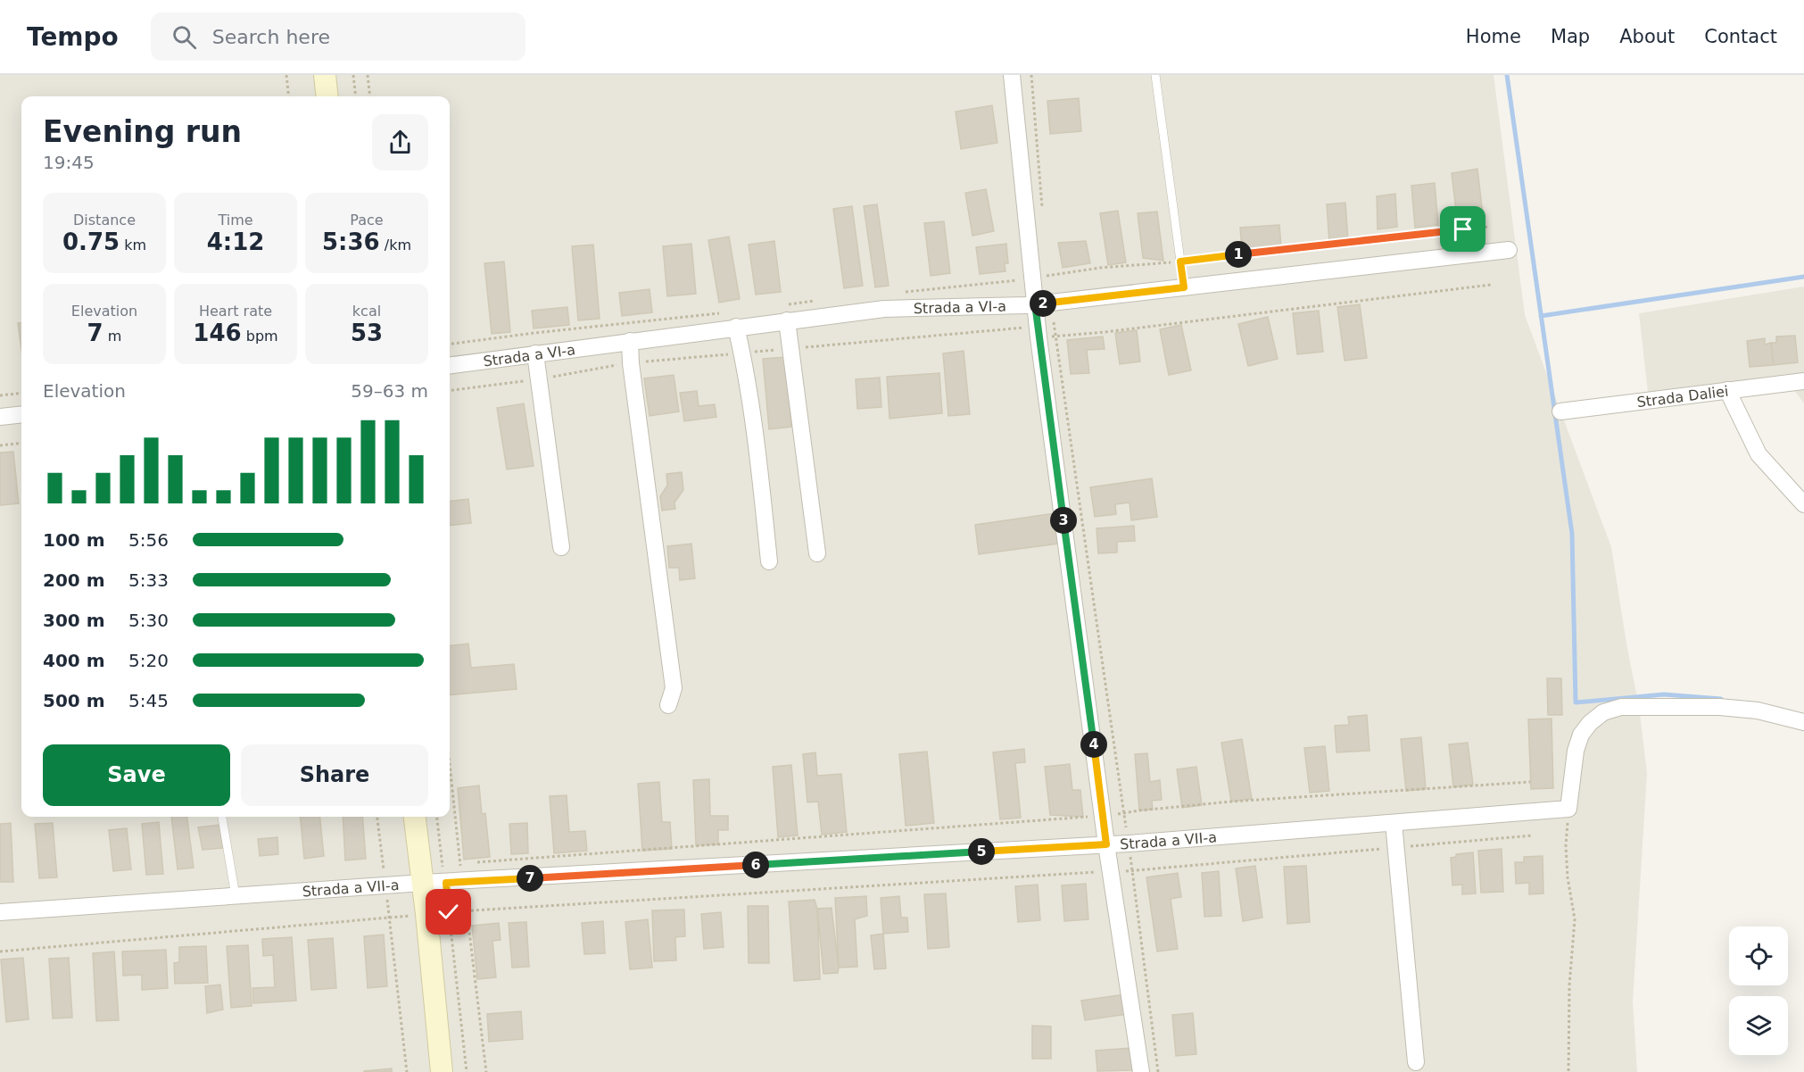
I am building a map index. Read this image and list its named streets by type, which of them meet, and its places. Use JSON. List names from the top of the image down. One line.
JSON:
{"streets":{"street":["Strada a VI-a","Strada Daliei","Strada a VII-a"]},"page":{"header":"Tempo","search":"Search here","nav":["Home","Map","About","Contact"],"heading":["Evening run","19:45"],"stats":[["Distance","0.75 km"],["Time","4:12"],["Pace","5:36 /km"],["Elevation","7 m"],["Heart rate","146 bpm"],["kcal","53"]],"pins":["1","2","3","4","5","6","7"],"chart":["Elevation","59–63 m"],"list":[{"name":"100 m","note":"5:56"},{"name":"200 m","note":"5:33"},{"name":"300 m","note":"5:30"},{"name":"400 m","note":"5:20"},{"name":"500 m","note":"5:45"}],"buttons":["Save","Share"]}}
